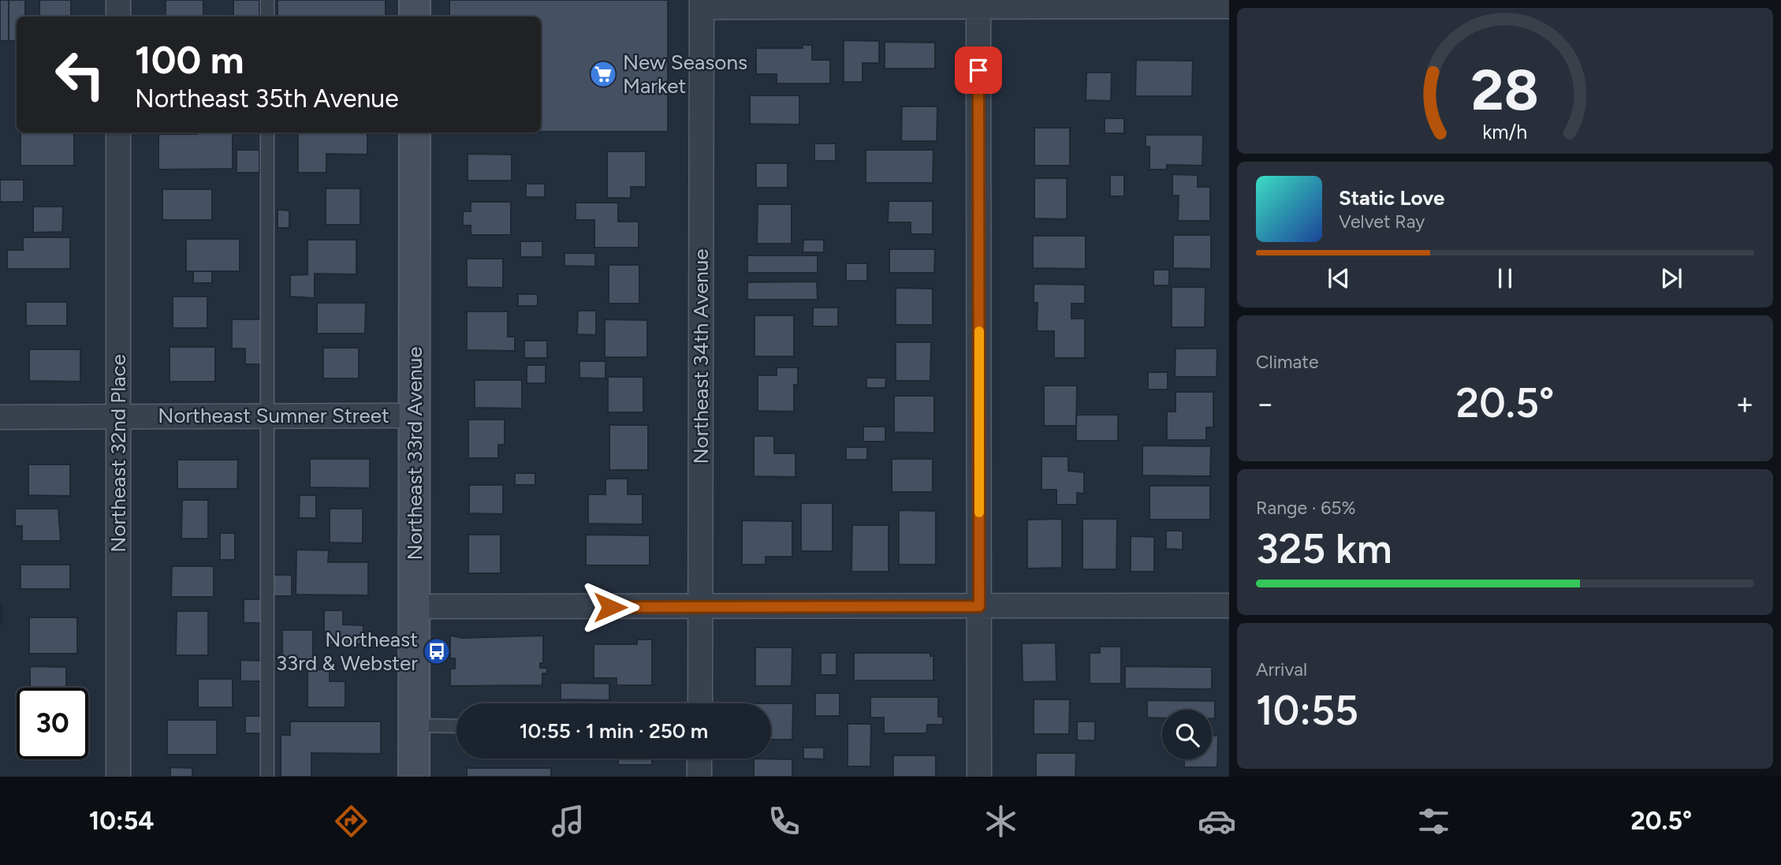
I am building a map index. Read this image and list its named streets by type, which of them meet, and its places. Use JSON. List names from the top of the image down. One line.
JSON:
{"streets":{"main road":["Northeast 33rd Avenue"],"street":["Northeast 34th Avenue","Northeast Sumner Street","Northeast 32nd Place"]},"crossings":[["Northeast Sumner Street","Northeast 32nd Place"],["Northeast Sumner Street","Northeast 33rd Avenue"]],"places":{"supermarket":["New Seasons Market"],"bus stop":["Northeast 33rd & Webster"]},"page":{"turn":["100 m","Northeast 35th Avenue"],"song":["Static Love","Velvet Ray"],"tile":["Climate",["Range · 65%","325 km"],["Arrival","10:55"]],"heat":["−","20.5°","+"],"limit":"30","trip":"10:55 · 1 min · 250 m","tabs":["10:54","20.5°"],"gauge":["28","km/h"]}}
